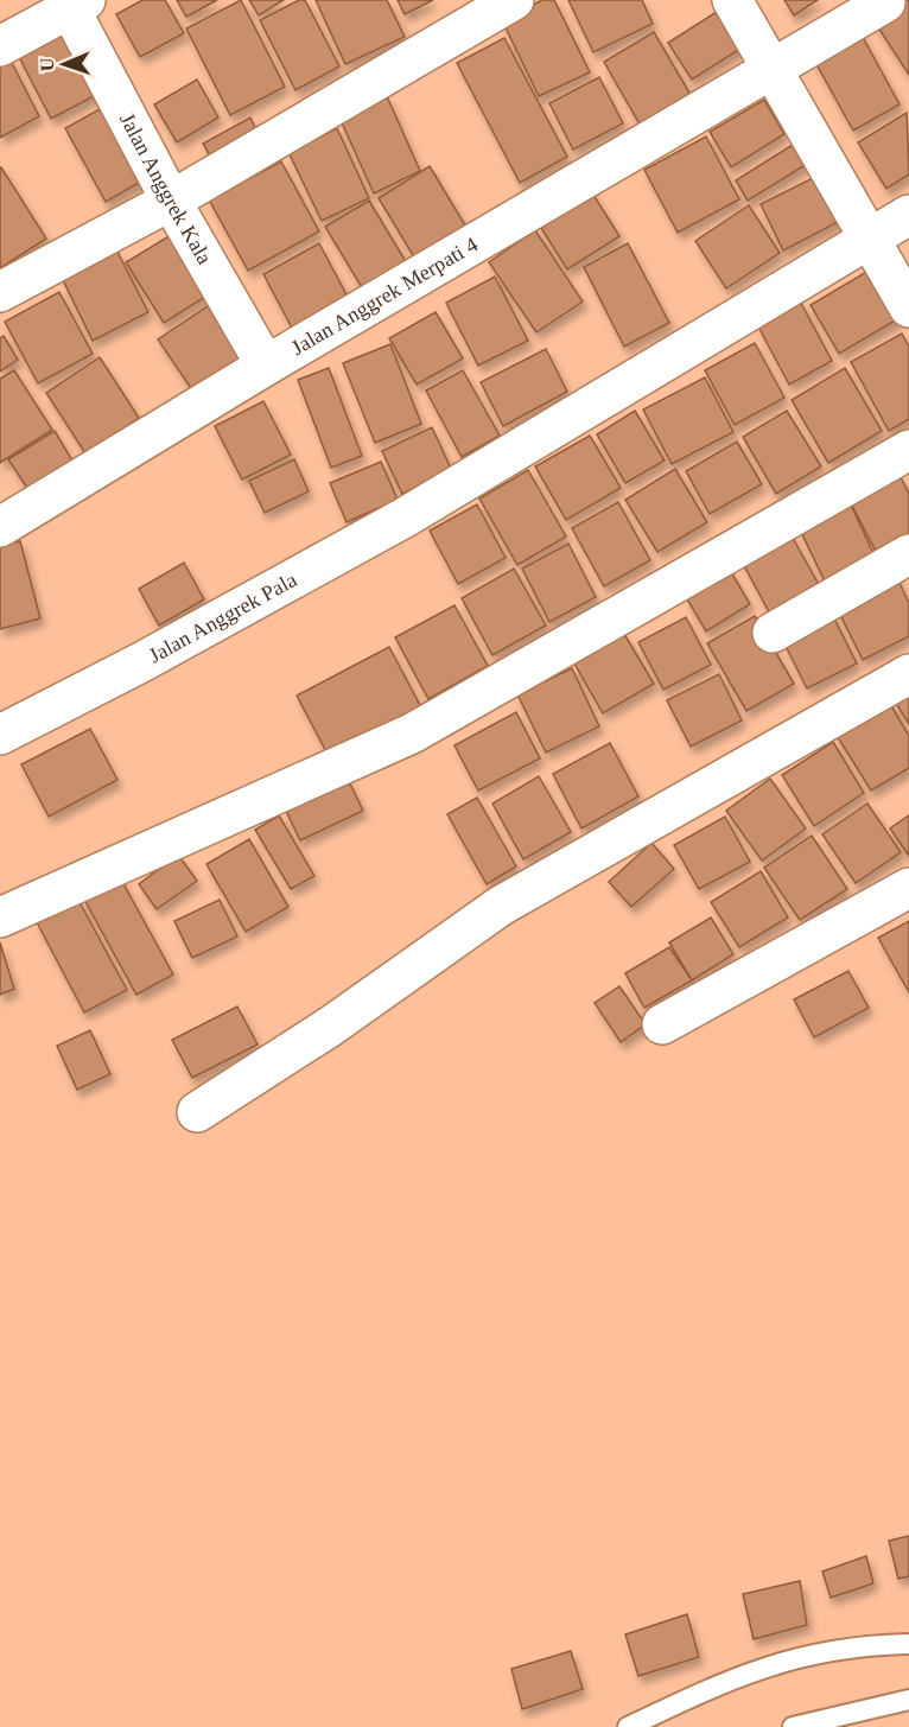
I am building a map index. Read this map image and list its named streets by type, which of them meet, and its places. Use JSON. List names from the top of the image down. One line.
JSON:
{"streets":{"street":["Jalan Anggrek Kala","Jalan Anggrek Merpati 4","Jalan Anggrek Pala"]},"crossings":[["Jalan Anggrek Kala","Jalan Anggrek Merpati 4"]],"north":"left"}
